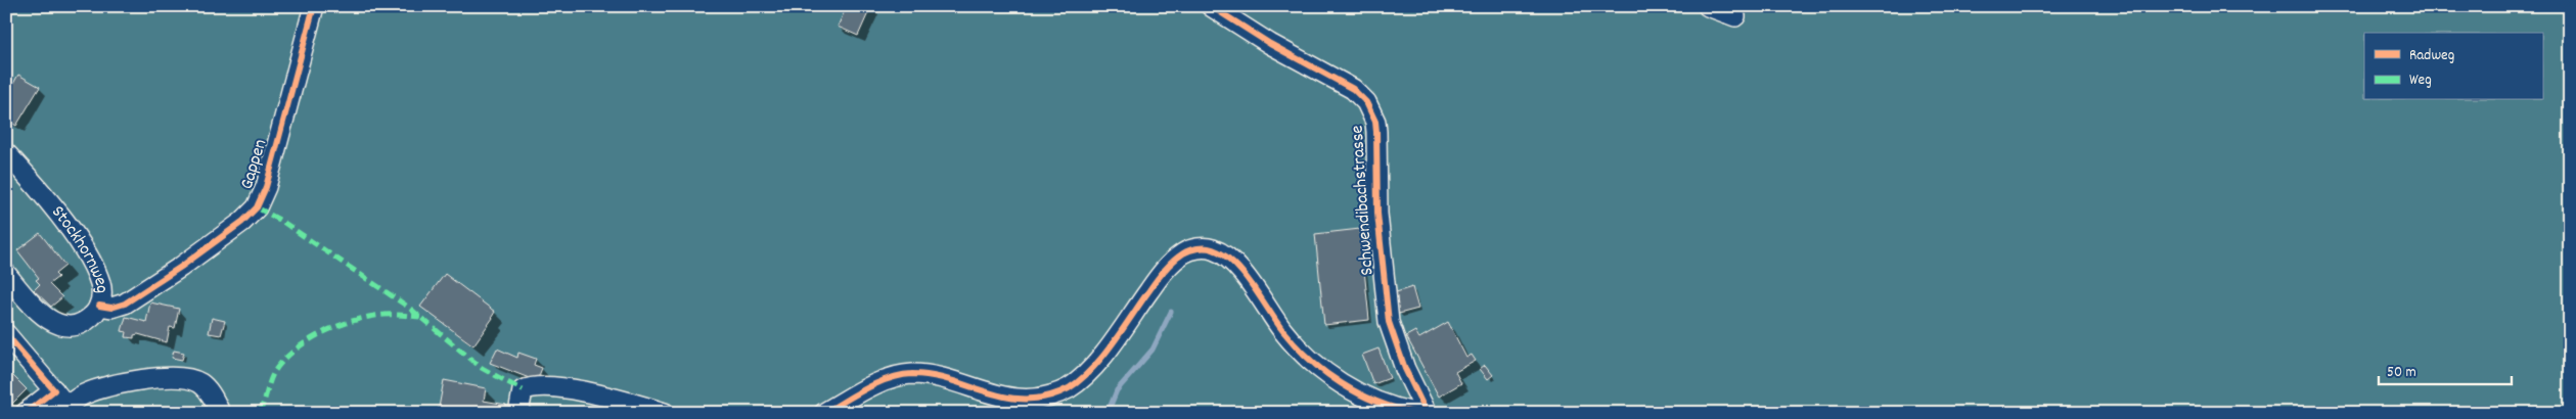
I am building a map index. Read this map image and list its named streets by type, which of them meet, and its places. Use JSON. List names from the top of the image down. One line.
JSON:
{"streets":{"street":["Gappen","Schwendibachstrasse","Stockhornweg"]},"crossings":[["Gappen","Stockhornweg"]],"legend":["Radweg","Weg"],"scale_bar":"50 m"}
